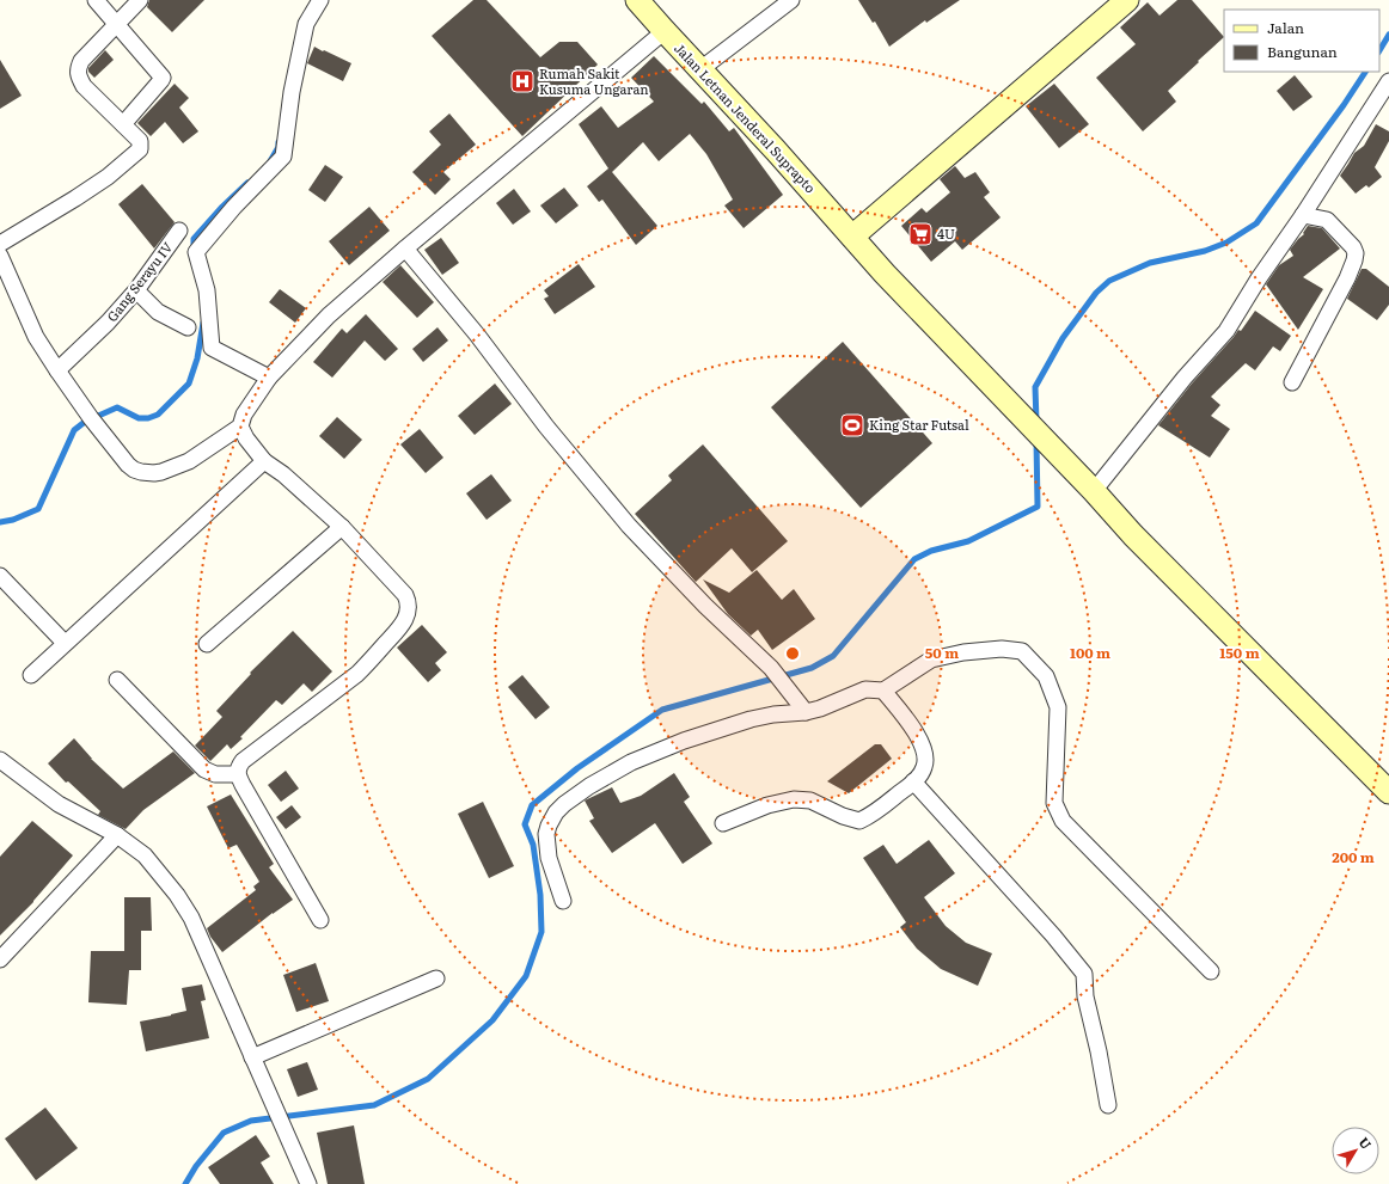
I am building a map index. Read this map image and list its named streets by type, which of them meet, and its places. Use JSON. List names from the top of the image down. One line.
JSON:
{"streets":{"main road":["Jalan Letnan Jenderal Suprapto"],"street":["Gang Serayu IV"]},"places":{"hospital":["Rumah Sakit Kusuma Ungaran"],"supermarket":["4U"],"sports":["King Star Futsal"]},"legend":["Jalan","Bangunan"],"north":"top right","rings":["50 m","100 m","150 m","200 m"]}
